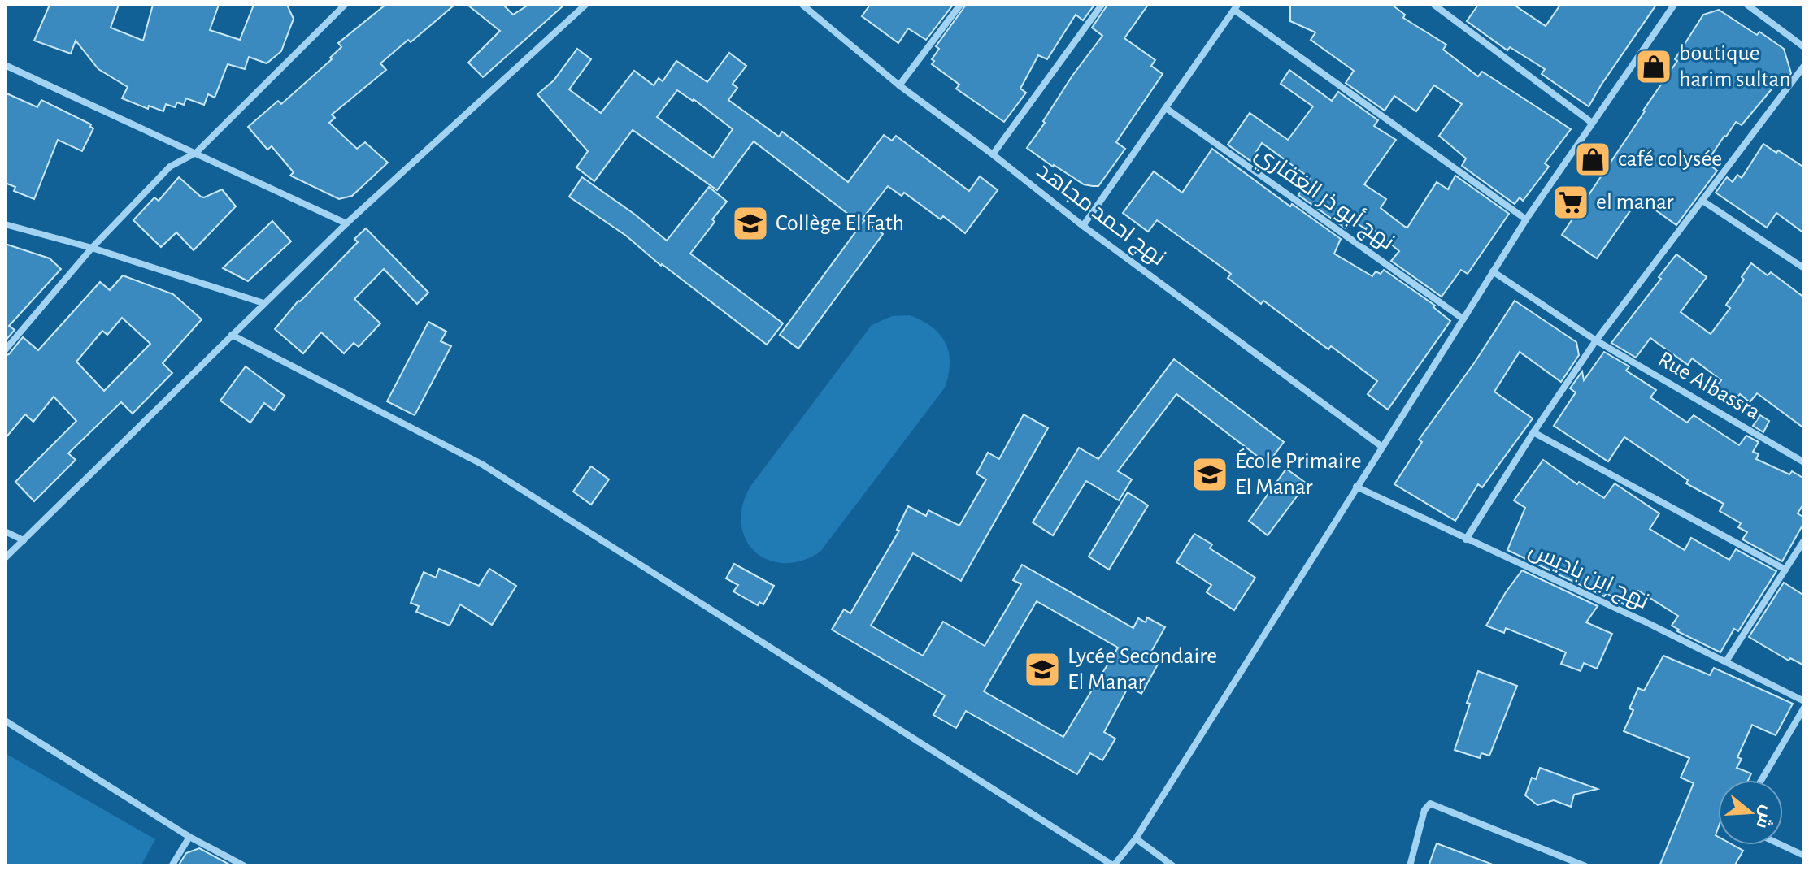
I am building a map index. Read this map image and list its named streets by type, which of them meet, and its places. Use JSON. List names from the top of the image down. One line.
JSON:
{"streets":{"street":["نهج أبو ذر الغفاري","نهج احمد مجاهد","Rue Albassra","نهج ابن باديس"]},"places":{"shop":["boutique harim sultan","café colysée"],"supermarket":["el manar"],"school or university":["Collège El Fath","École Primaire El Manar","Lycée Secondaire El Manar"]},"north":"right"}
